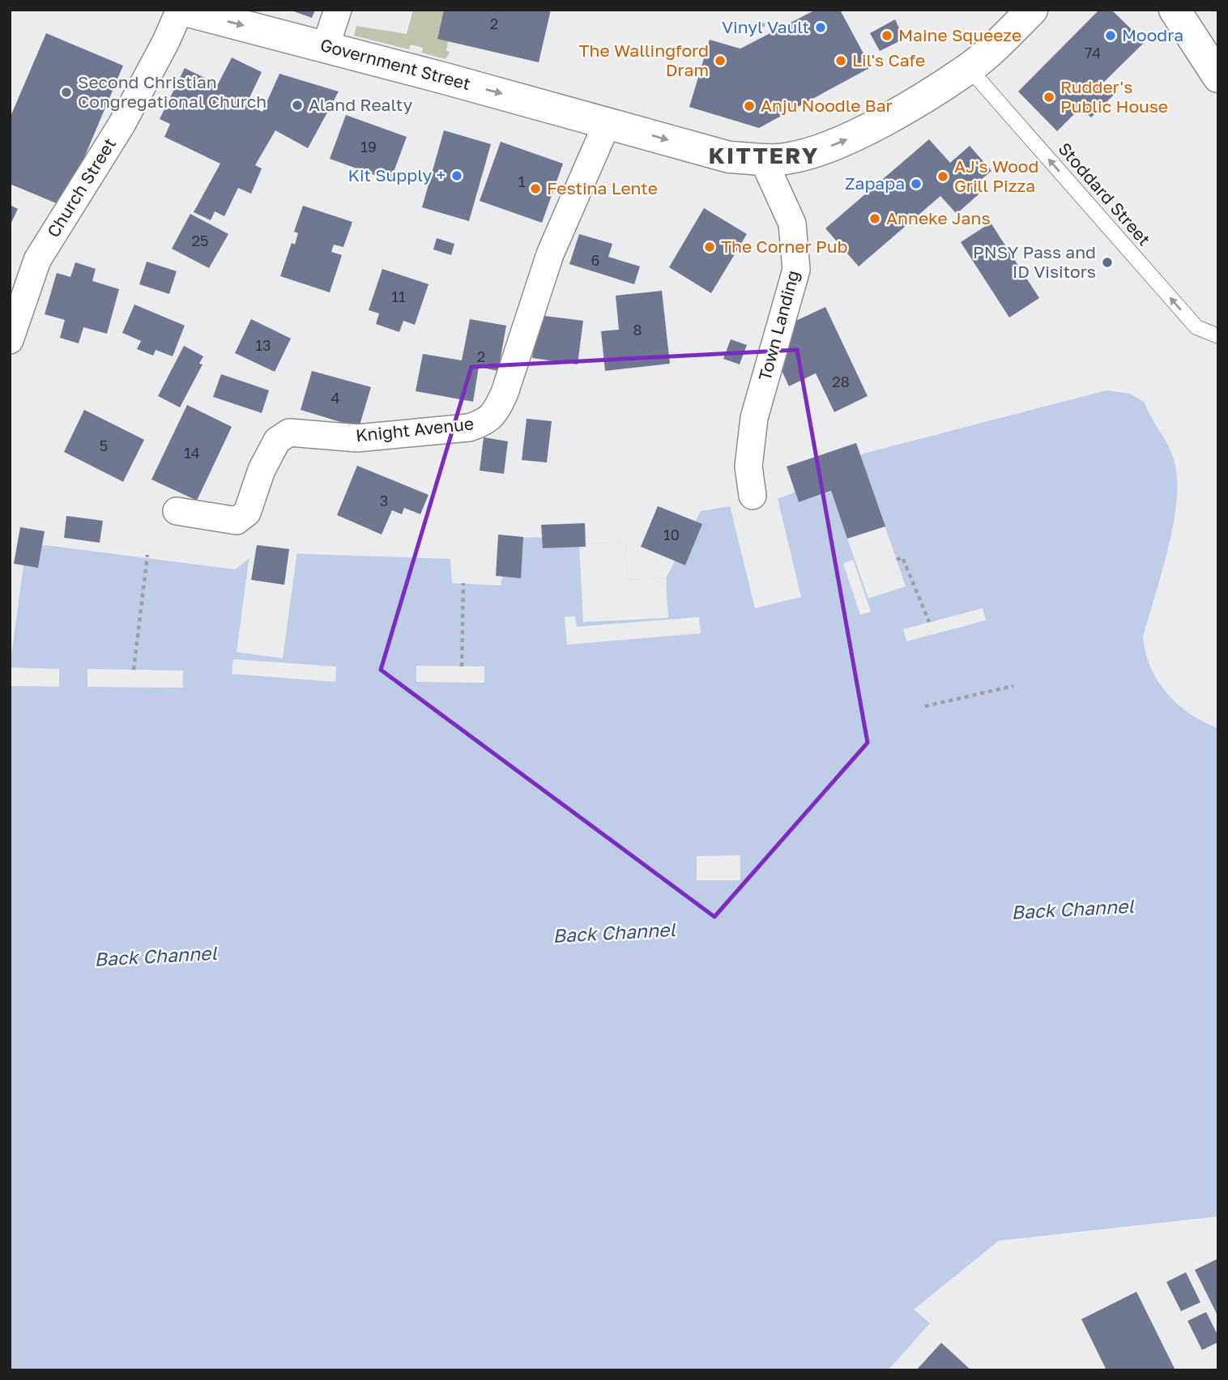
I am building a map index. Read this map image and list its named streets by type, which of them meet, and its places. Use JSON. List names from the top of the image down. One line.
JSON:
{"streets":{"street":["Government Street","Church Street","Town Landing","Knight Avenue"],"lane":["Stoddard Street"]},"crossings":[["Government Street","Church Street"],["Government Street","Stoddard Street"],["Government Street","Town Landing"],["Government Street","Knight Avenue"]],"one_way":["Government Street","Stoddard Street"],"districts":["KITTERY"],"water":["Back Channel"],"places":["Vinyl Vault","Maine Squeeze","Moodra","The Wallingford Dram","Lil's Cafe","Second Christian Congregational Church","Rudder's Public House","Aland Realty","Anju Noodle Bar","Kit Supply +","AJ's Wood Grill Pizza","Zapapa","Festina Lente","Anneke Jans","The Corner Pub","PNSY Pass and ID Visitors"],"house_numbers":["2","74","19","1","25","6","11","8","13","2","28","4","5","14","3","10"]}
